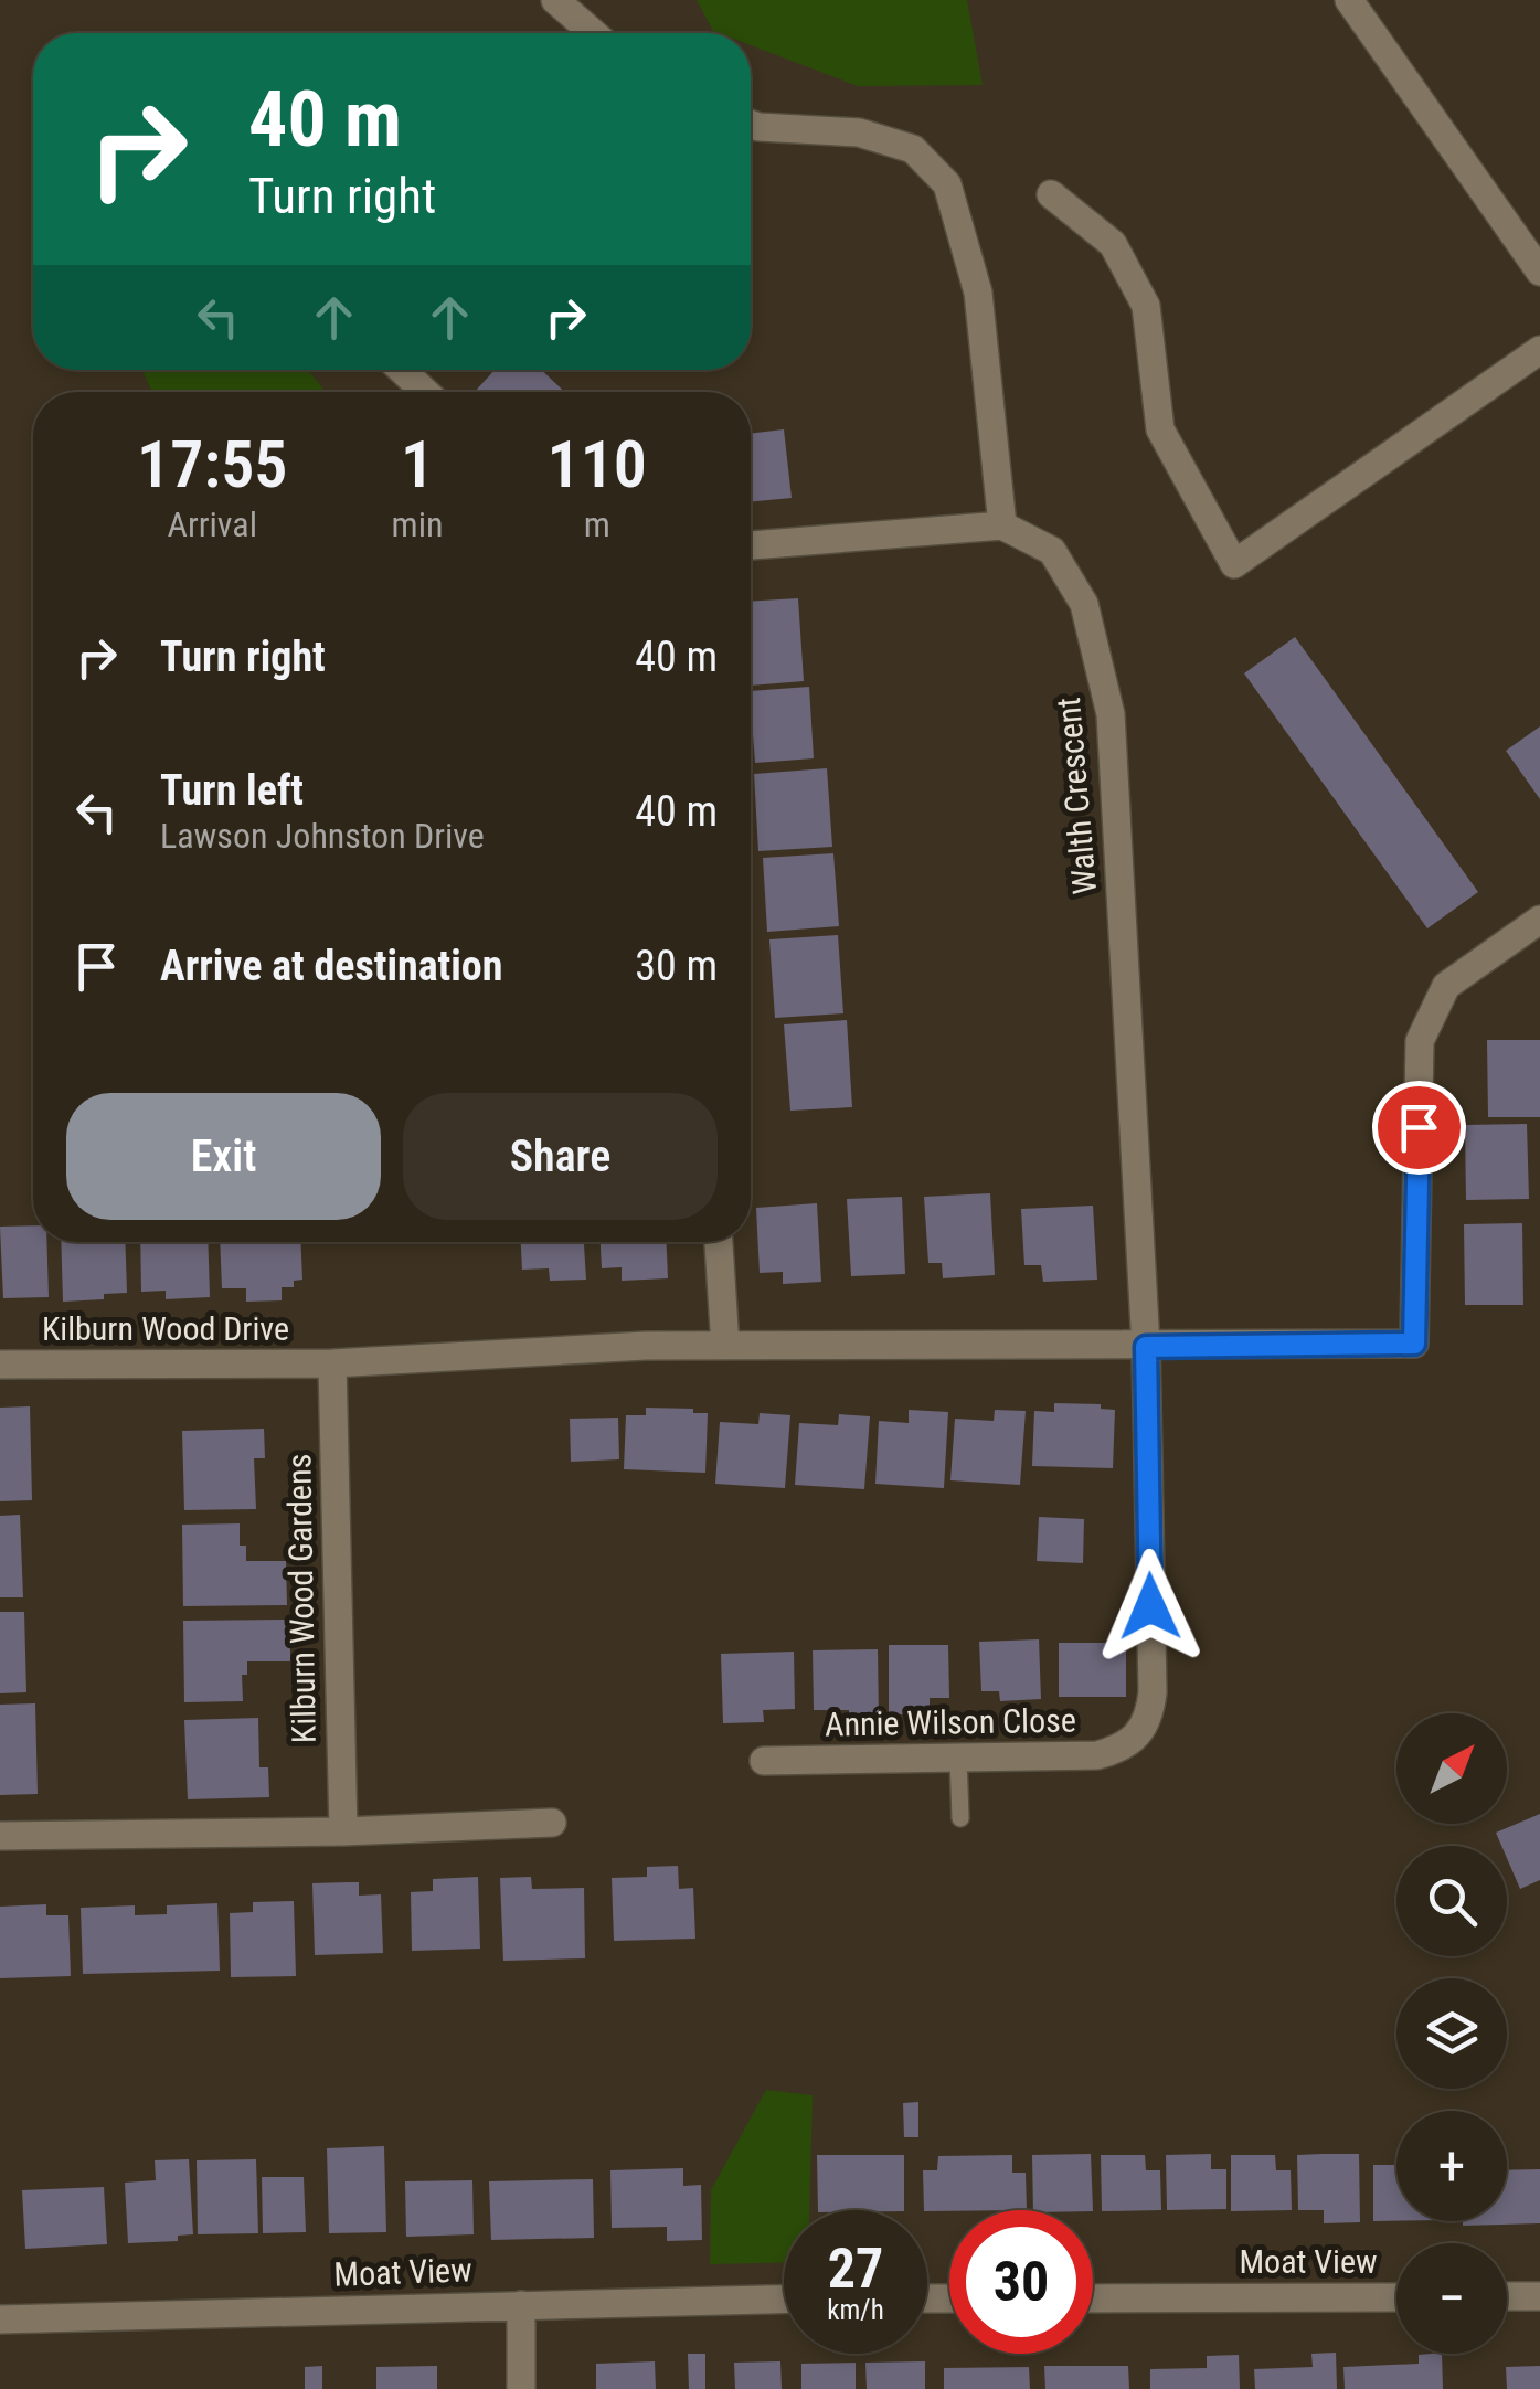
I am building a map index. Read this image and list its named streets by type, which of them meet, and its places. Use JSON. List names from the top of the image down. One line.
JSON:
{"streets":{"street":["Walth Crescent","Kilburn Wood Drive","Kilburn Wood Gardens","Annie Wilson Close","Moat View"]},"crossings":[["Walth Crescent","Kilburn Wood Drive"],["Walth Crescent","Annie Wilson Close"],["Kilburn Wood Drive","Kilburn Wood Gardens"],["Kilburn Wood Drive","Annie Wilson Close"]],"north":"top right","page":{"turn":["40 m","Turn right"],"eta":["17:55","Arrival","1","min","110","m"],"list":[{"name":"Turn right","value":"40 m"},{"name":"Turn left","note":"Lawson Johnston Drive","value":"40 m"},{"name":"Arrive at destination","value":"30 m"}],"buttons":["Exit","Share"],"map_buttons":["+","−"],"speed":"27 km/h","limit":"30"}}
